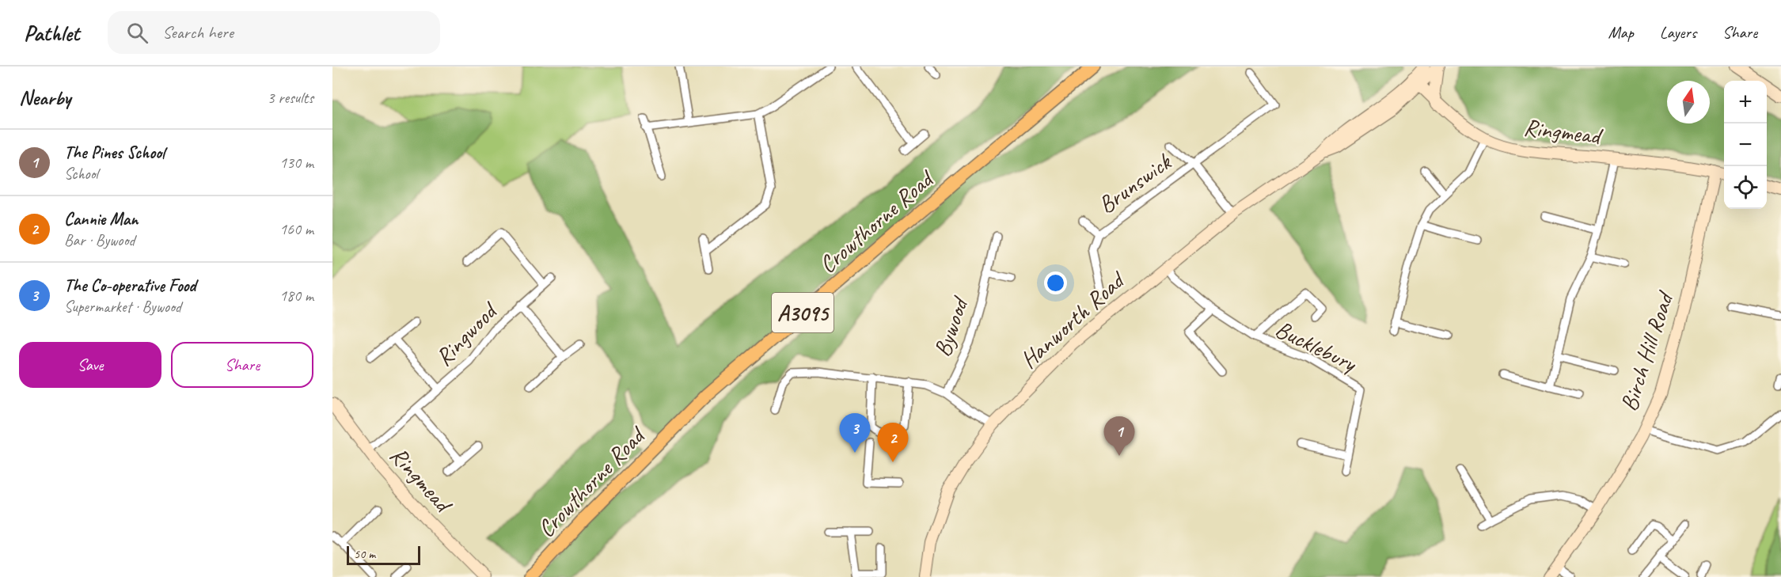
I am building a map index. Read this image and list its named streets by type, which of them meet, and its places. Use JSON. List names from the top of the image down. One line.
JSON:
{"streets":{"main road":["Crowthorne Road","A3095"],"street":["Ringmead","Brunswick","Hanworth Road","Bywood","Ringwood","Bucklebury","Birch Hill Road"]},"crossings":[["Ringmead","Hanworth Road"],["Ringmead","Ringwood"],["Ringmead","Birch Hill Road"],["Brunswick","Hanworth Road"],["Hanworth Road","Bywood"],["Hanworth Road","Bucklebury"]],"scale_bar":"50 m","north":"top","page":{"header":"Pathlet","search":"Search here","nav":["Map","Layers","Share"],"heading":["Nearby","3 results"],"map_buttons":["+","−"],"list":[{"mark":"1","name":"The Pines School","note":"School","value":"130 m"},{"mark":"2","name":"Cannie Man","note":"Bar · Bywood","value":"160 m"},{"mark":"3","name":"The Co-operative Food","note":"Supermarket · Bywood","value":"180 m"}],"buttons":["Save","Share"],"pins":["3","1","2"],"scale":"50 m"}}
